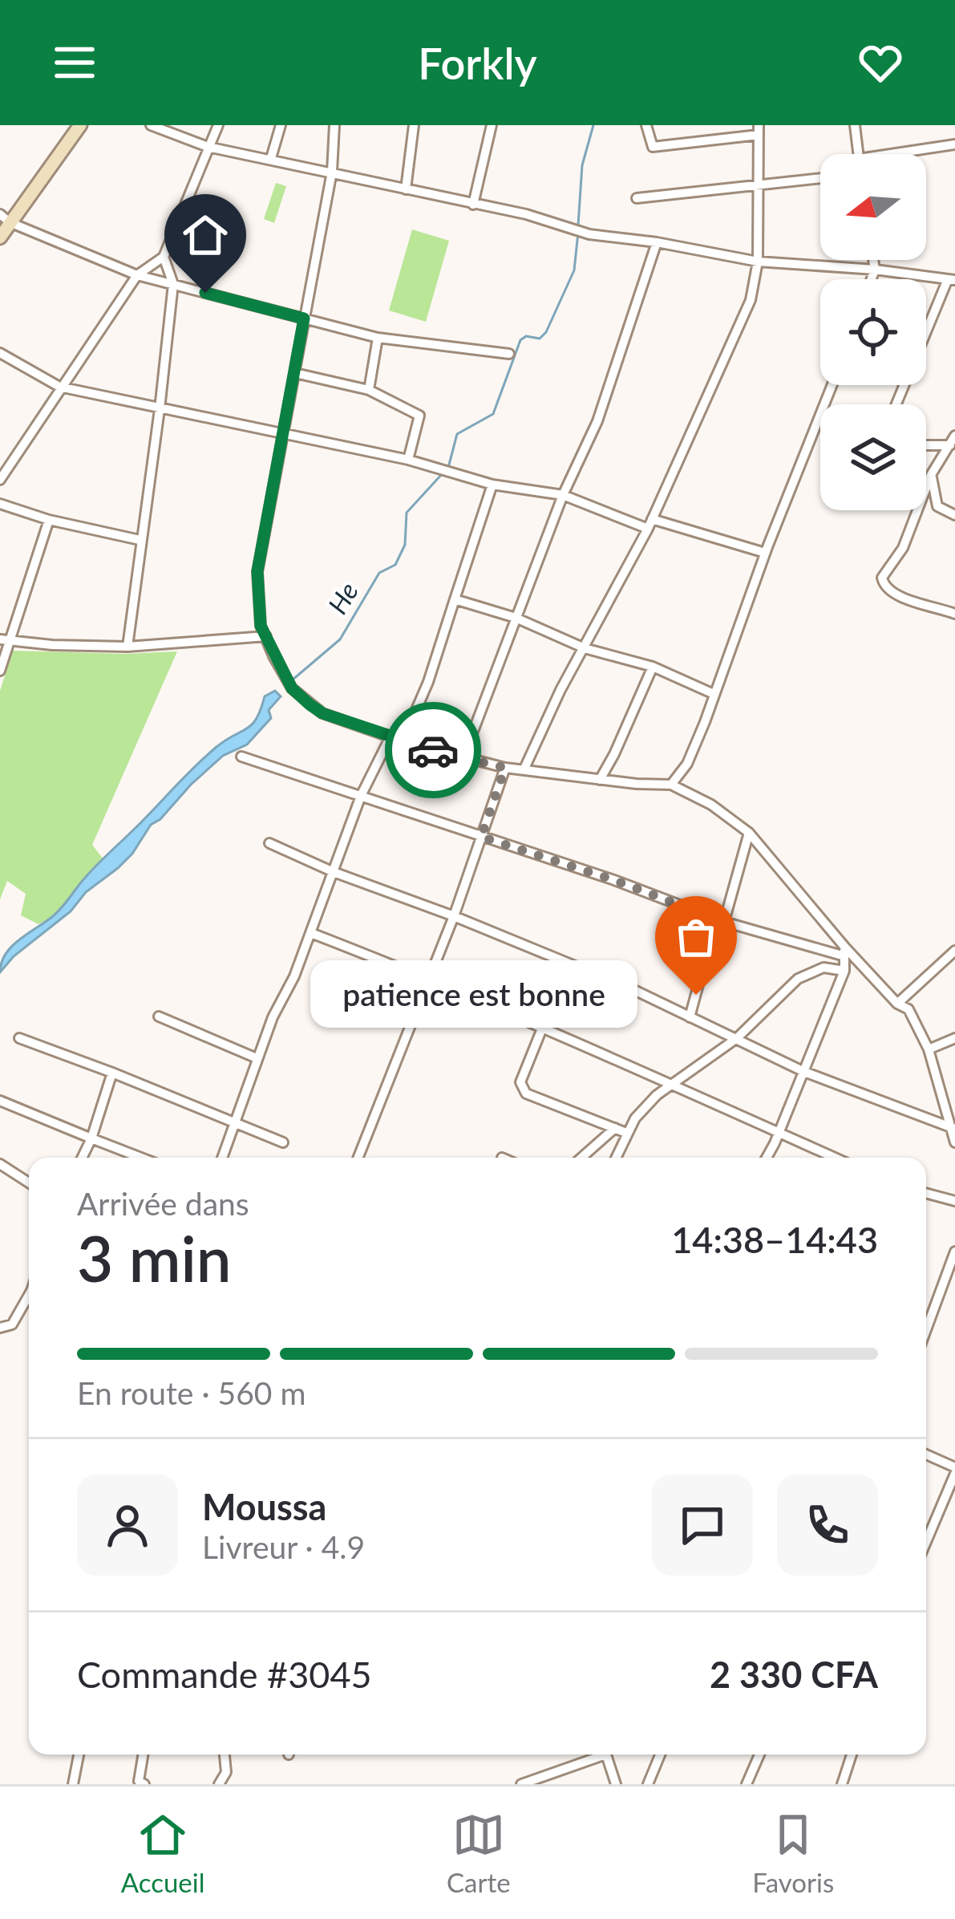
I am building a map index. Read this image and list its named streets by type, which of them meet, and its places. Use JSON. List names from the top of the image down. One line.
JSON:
{"water":["He"],"places":["patience est bonne"],"north":"left","page":{"header":"Forkly","bubble":"patience est bonne","heading":["3 min","Arrivée dans","14:38–14:43"],"panel":["Moussa","Livreur · 4.9","Commande #3045","2 330 CFA"],"bar":"En route · 560 m","tabs":["Accueil","Carte","Favoris"]}}
